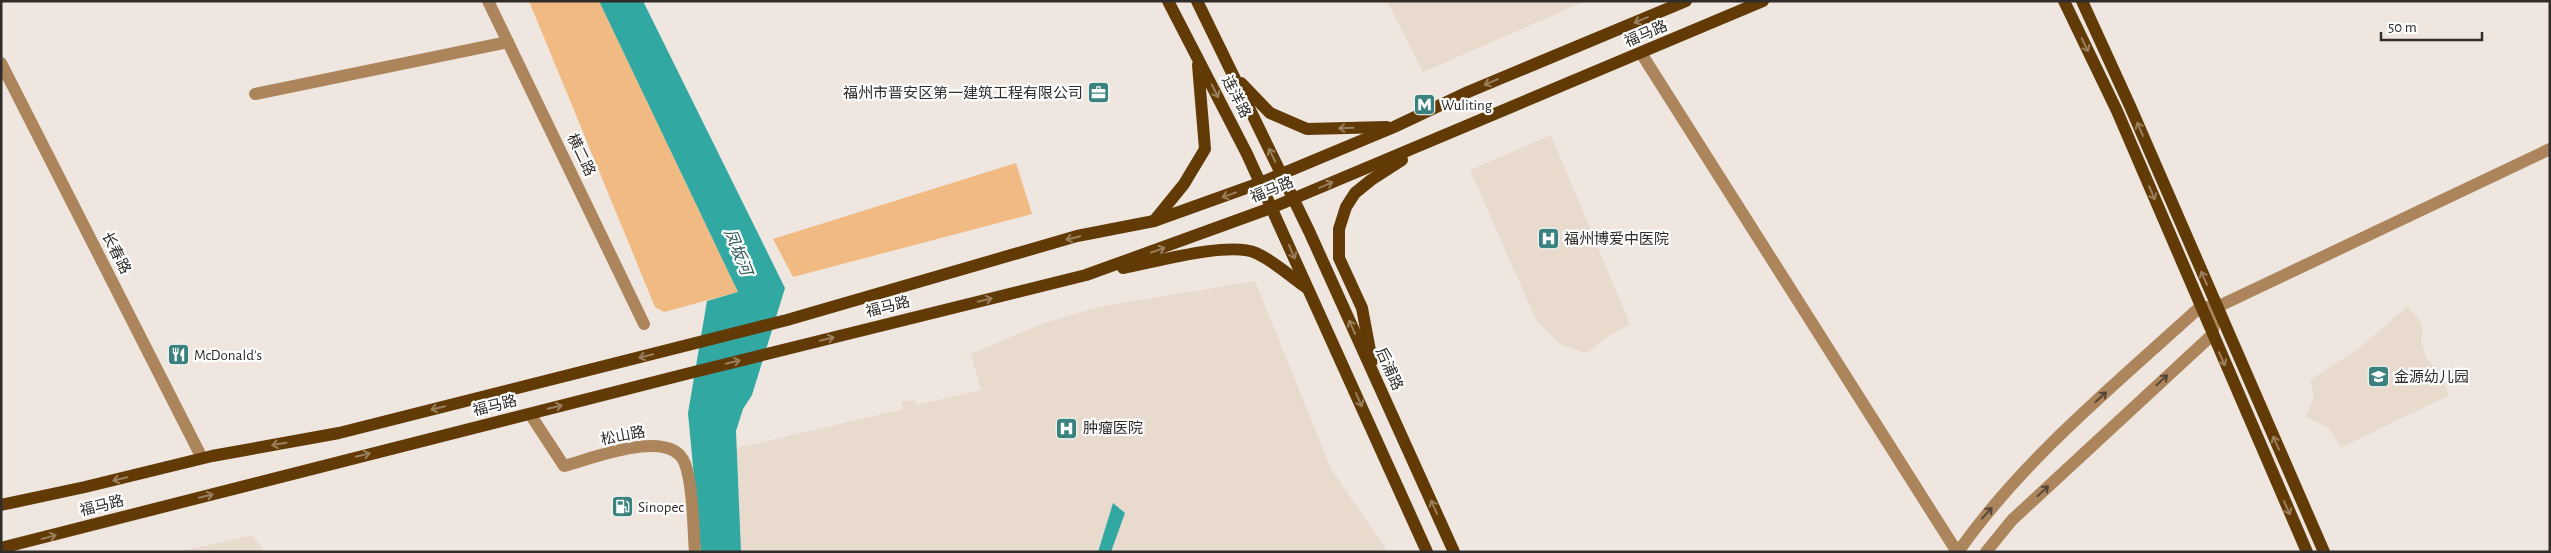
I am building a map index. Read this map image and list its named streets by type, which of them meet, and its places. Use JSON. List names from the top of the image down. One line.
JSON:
{"streets":{"main road":["福马路","连洋路","后浦路"],"street":["横二路","长春路","松山路"]},"crossings":[["福马路","连洋路"],["福马路","长春路"],["福马路","后浦路"],["福马路","松山路"],["连洋路","后浦路"]],"water":["凤坂河"],"places":{"office":["福州市晋安区第一建筑工程有限公司"],"metro station":["Wuliting"],"hospital":["福州博爱中医院","肿瘤医院"],"restaurant":["McDonald's"],"school or university":["金源幼儿园"],"fuel station":["Sinopec"]},"scale_bar":"50 m"}
